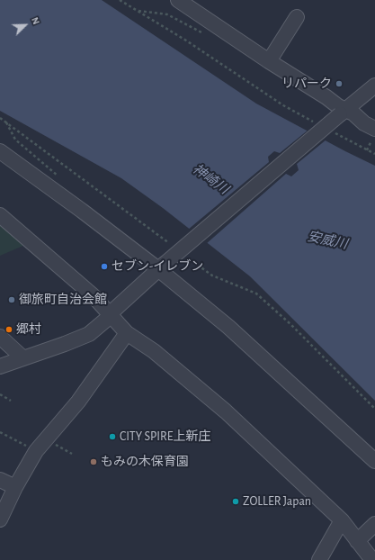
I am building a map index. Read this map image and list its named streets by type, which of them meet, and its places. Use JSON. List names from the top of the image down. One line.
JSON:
{"water":["神崎川","安威川"],"places":["リパーク","セブン-イレブン","御旅町自治会館","郷村","CITY SPIRE上新庄","もみの木保育園","ZOLLER Japan"],"north":"top right"}
